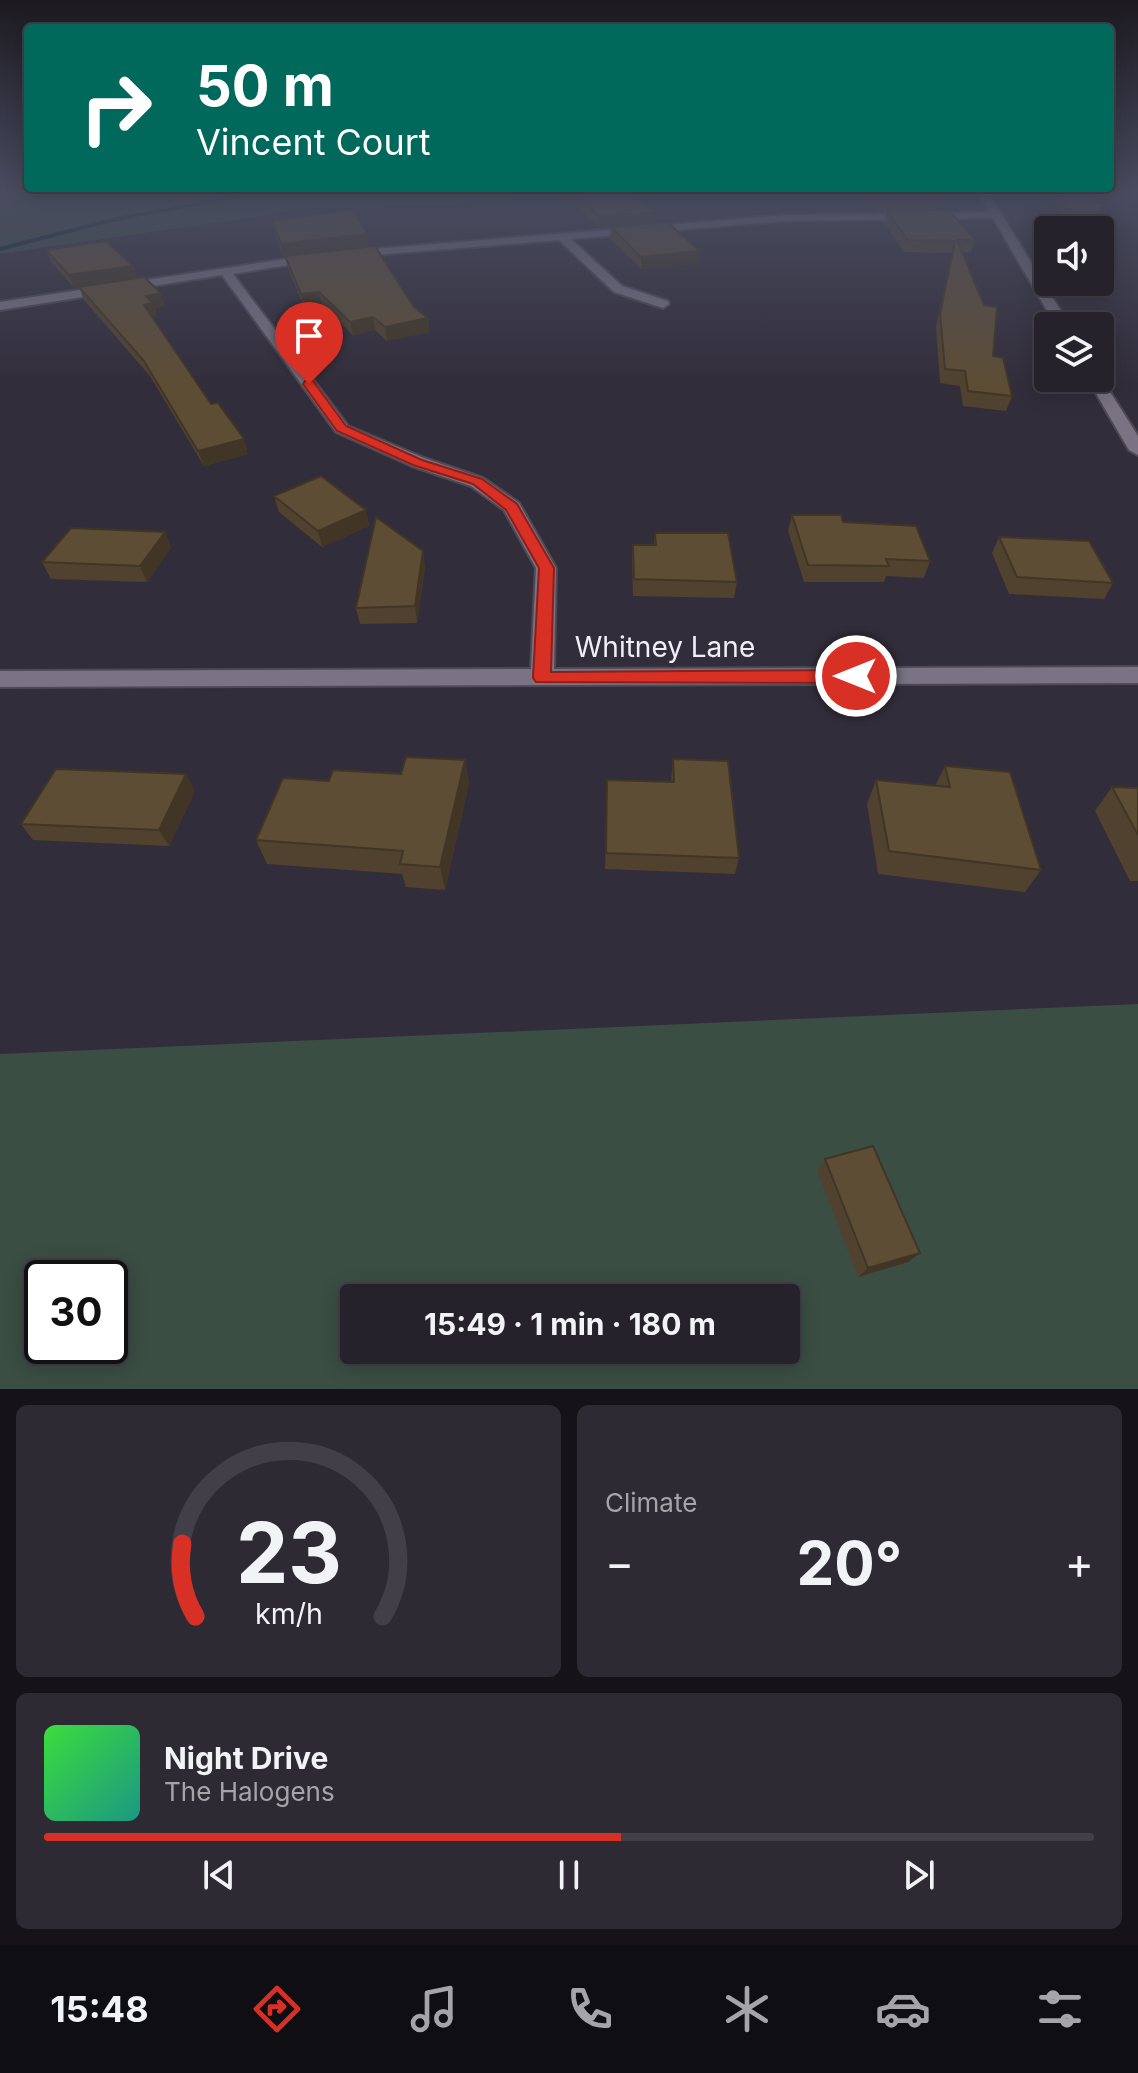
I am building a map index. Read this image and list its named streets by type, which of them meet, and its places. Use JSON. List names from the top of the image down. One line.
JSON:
{"streets":{"street":["Whitney Lane"]},"page":{"turn":["50 m","Vincent Court"],"limit":"30","trip":"15:49 · 1 min · 180 m","tile":"Climate","heat":["−","20°","+"],"song":["Night Drive","The Halogens"],"tabs":"15:48","gauge":["23","km/h"]}}
